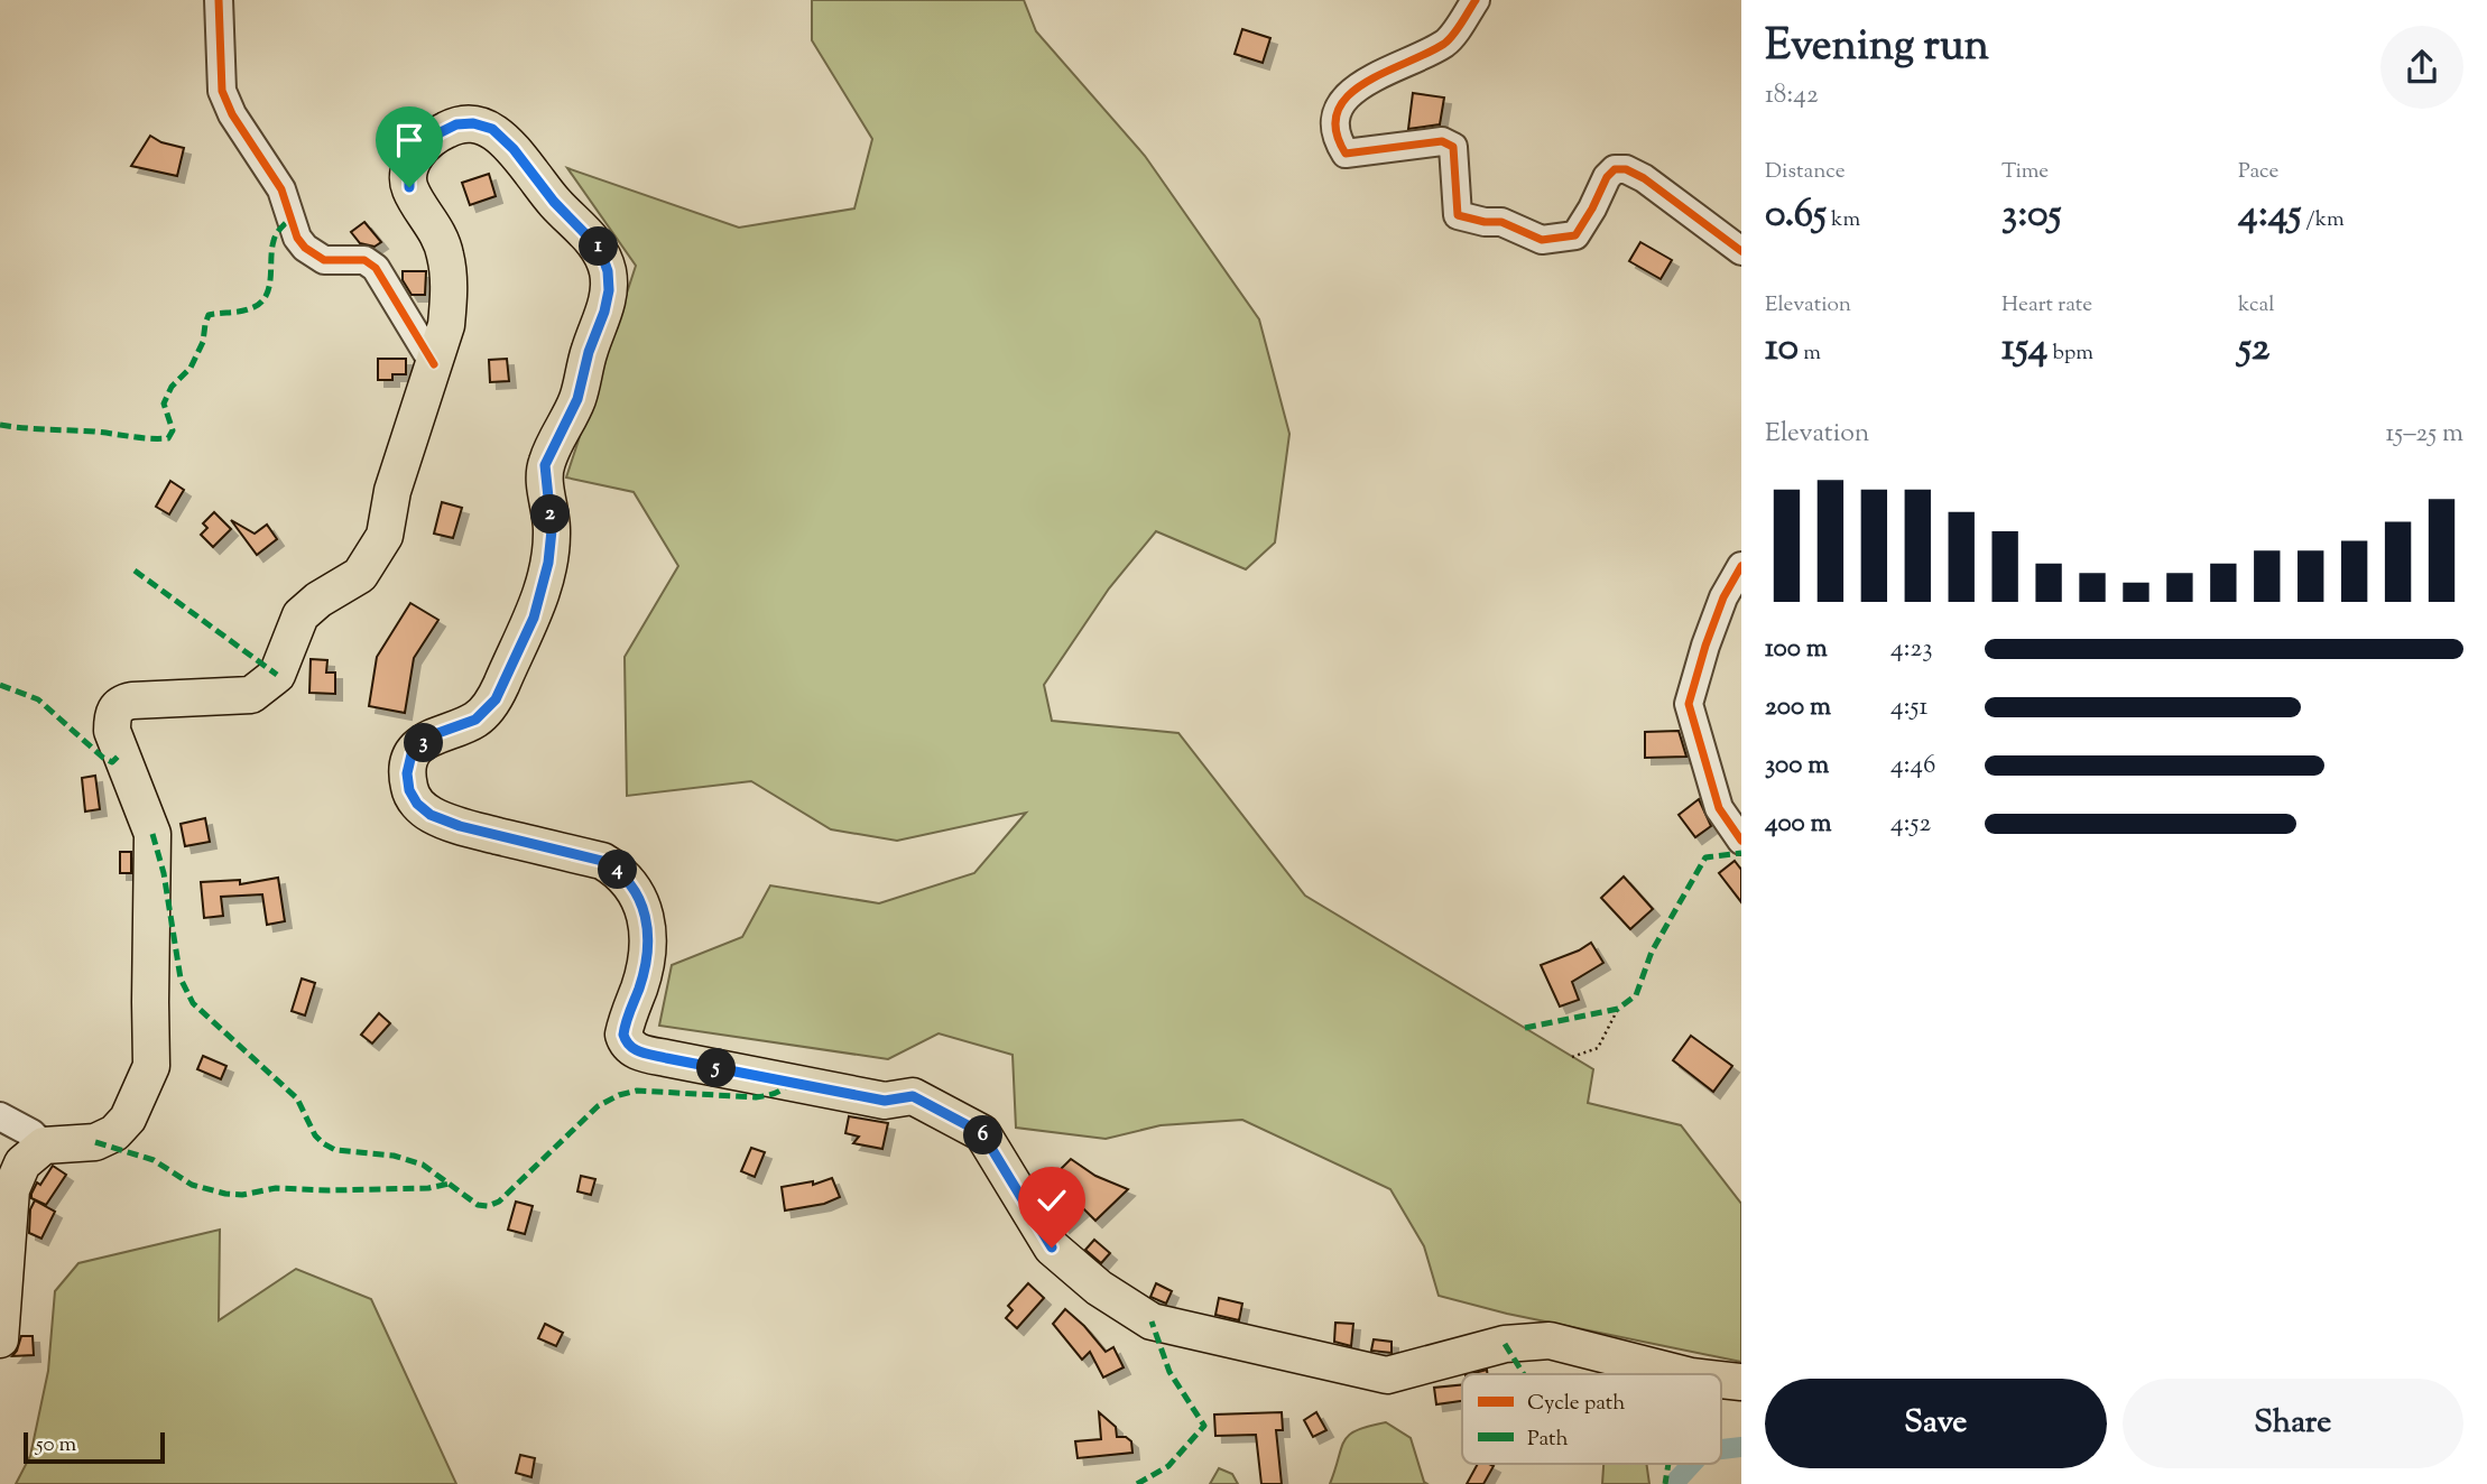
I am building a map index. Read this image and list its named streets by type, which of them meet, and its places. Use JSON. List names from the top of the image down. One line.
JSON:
{"legend":["Cycle path","Path"],"scale_bar":"50 m","page":{"heading":["Evening run","18:42"],"stats":[["Distance","0.65 km"],["Time","3:05"],["Pace","4:45 /km"],["Elevation","10 m"],["Heart rate","154 bpm"],["kcal","52"]],"pins":["1","2","3","4","5","6"],"chart":["Elevation","15–25 m"],"list":[{"name":"100 m","note":"4:23"},{"name":"200 m","note":"4:51"},{"name":"300 m","note":"4:46"},{"name":"400 m","note":"4:52"}],"buttons":["Save","Share"],"scale":"50 m"}}
